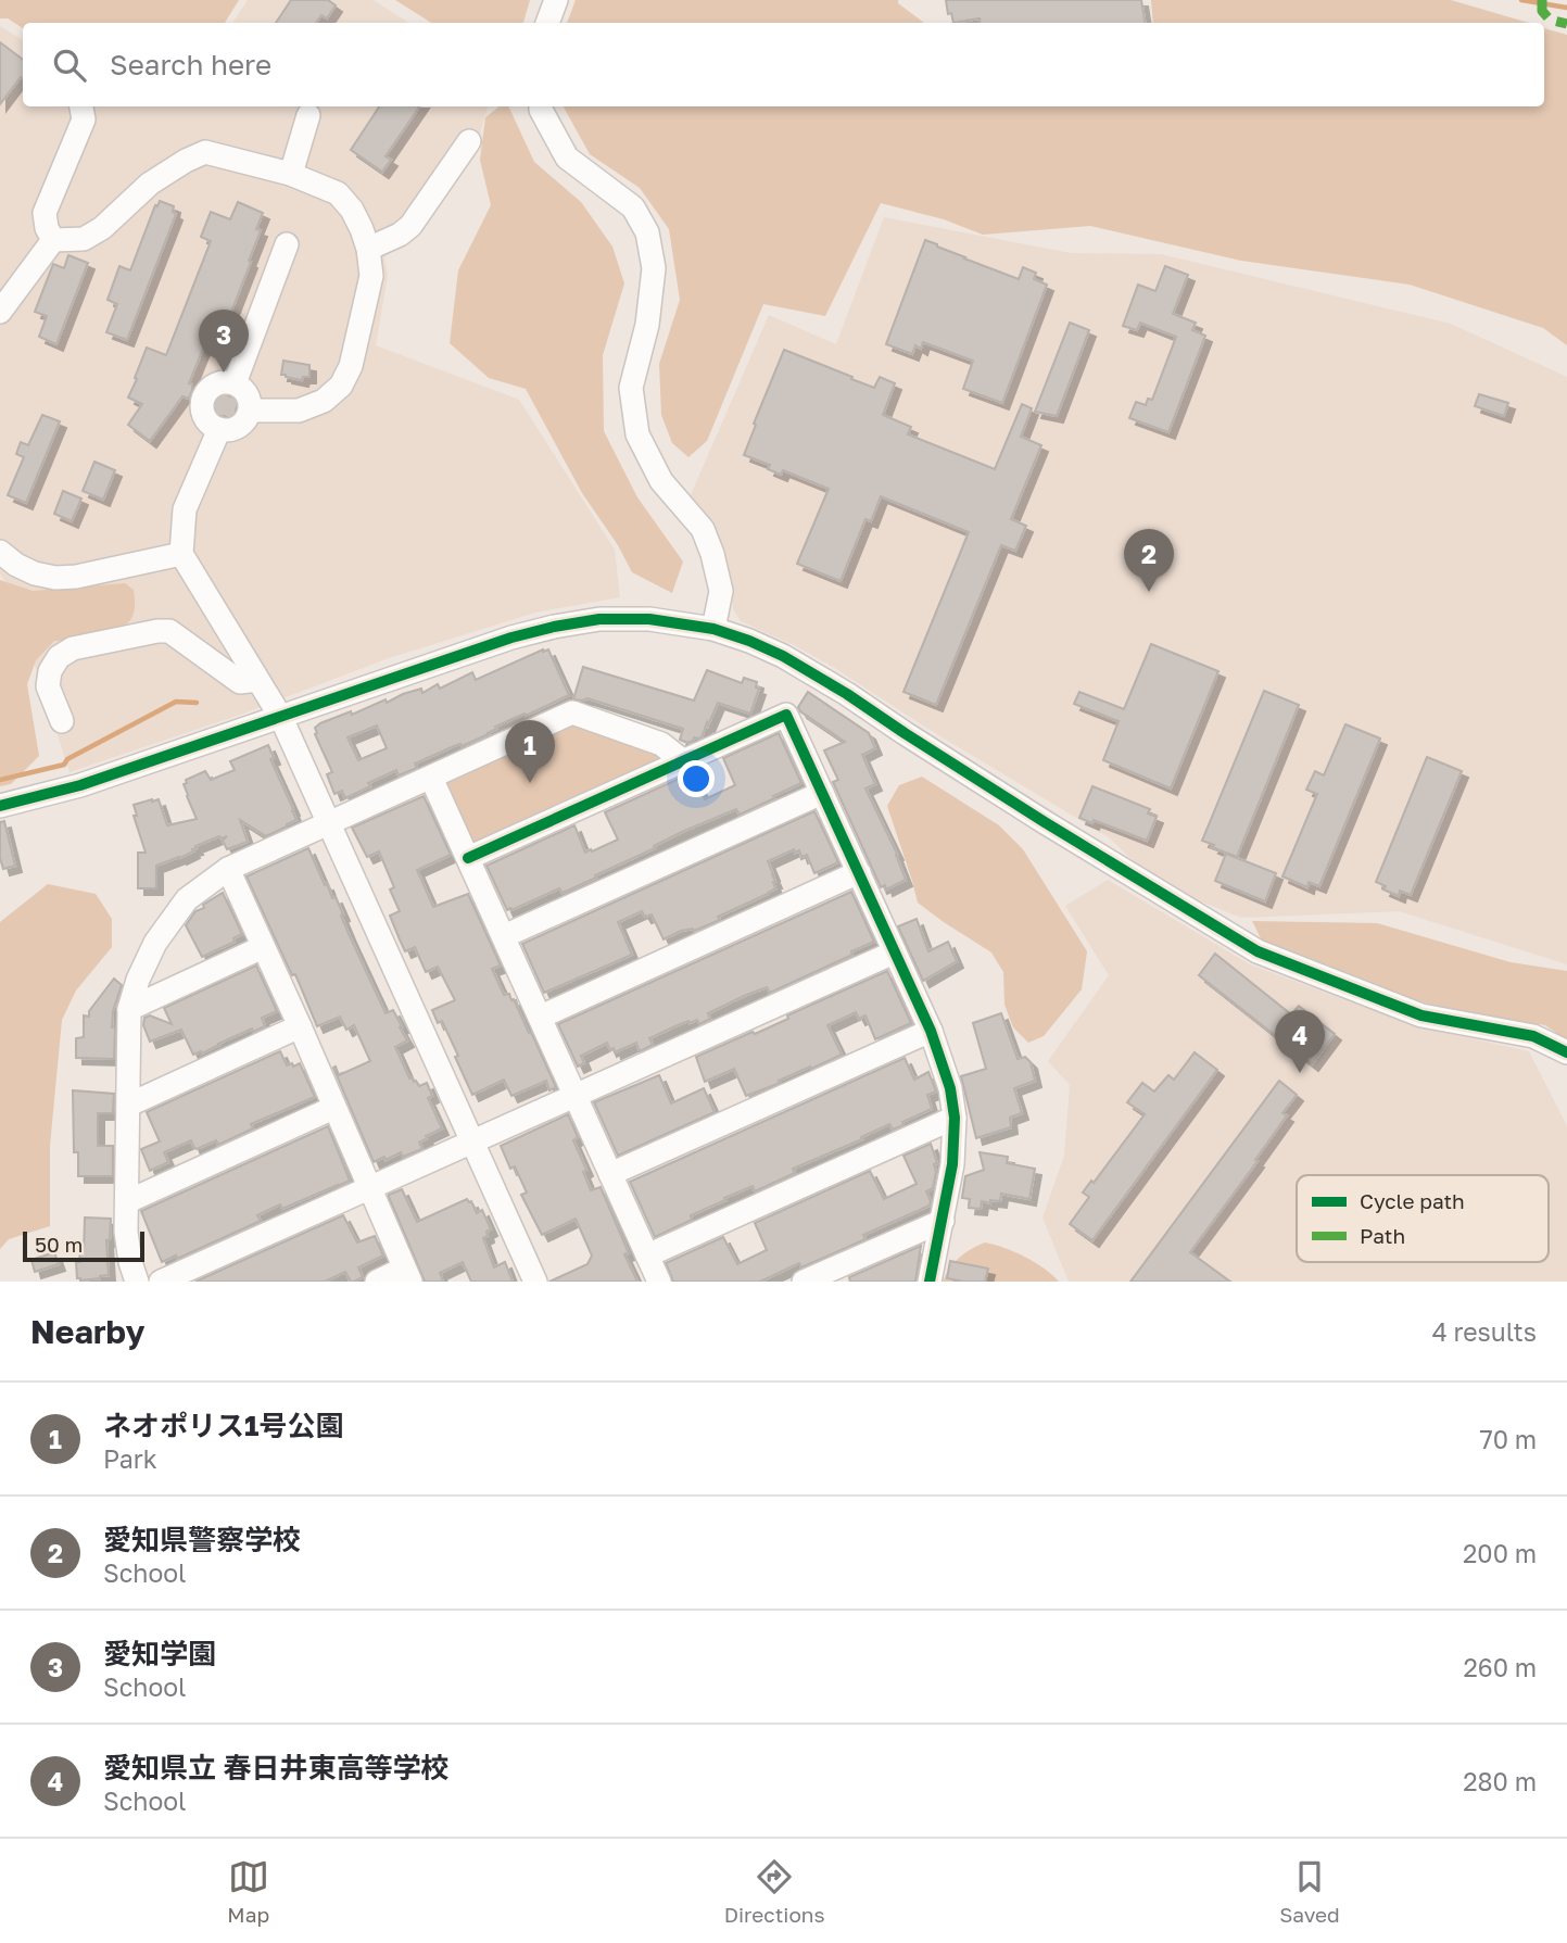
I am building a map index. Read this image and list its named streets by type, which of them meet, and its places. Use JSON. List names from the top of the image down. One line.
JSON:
{"legend":["Cycle path","Path"],"scale_bar":"50 m","page":{"search":"Search here","pins":["3","2","1","4"],"scale":"50 m","heading":["Nearby","4 results"],"list":[{"mark":"1","name":"ネオポリス1号公園","note":"Park","value":"70 m"},{"mark":"2","name":"愛知県警察学校","note":"School","value":"200 m"},{"mark":"3","name":"愛知学園","note":"School","value":"260 m"},{"mark":"4","name":"愛知県立 春日井東高等学校","note":"School","value":"280 m"}],"nav":["Map","Directions","Saved"]}}
